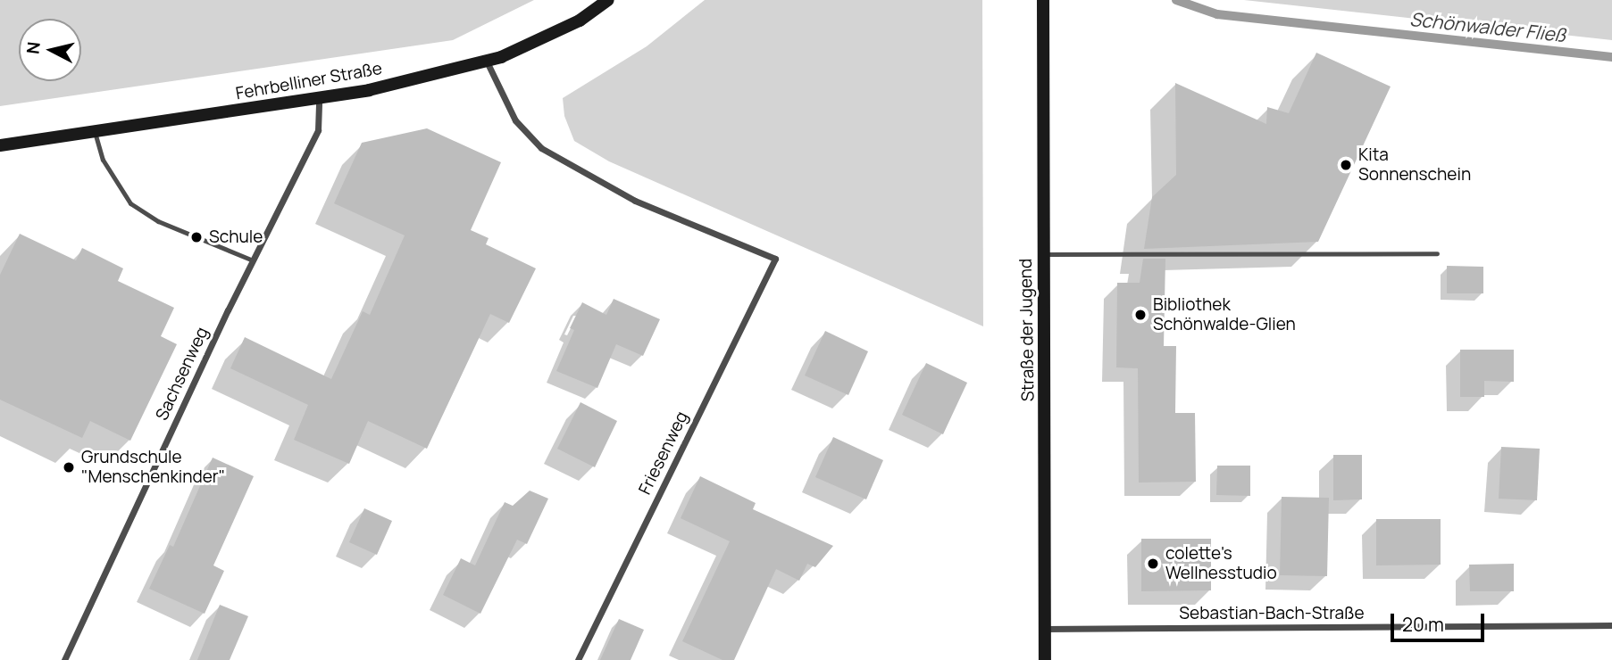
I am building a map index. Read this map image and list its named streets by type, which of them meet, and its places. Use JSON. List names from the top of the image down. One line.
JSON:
{"streets":{"street":["Fehrbelliner Straße","Straße der Jugend","Sachsenweg","Friesenweg","Sebastian-Bach-Straße"]},"crossings":[["Fehrbelliner Straße","Sachsenweg"],["Fehrbelliner Straße","Friesenweg"],["Straße der Jugend","Sebastian-Bach-Straße"]],"water":["Schönwalder Fließ"],"places":["Kita Sonnenschein","Schule","Bibliothek Schönwalde-Glien","Grundschule \"Menschenkinder\"","colette's Wellnesstudio"],"scale_bar":"20 m","north":"left"}
